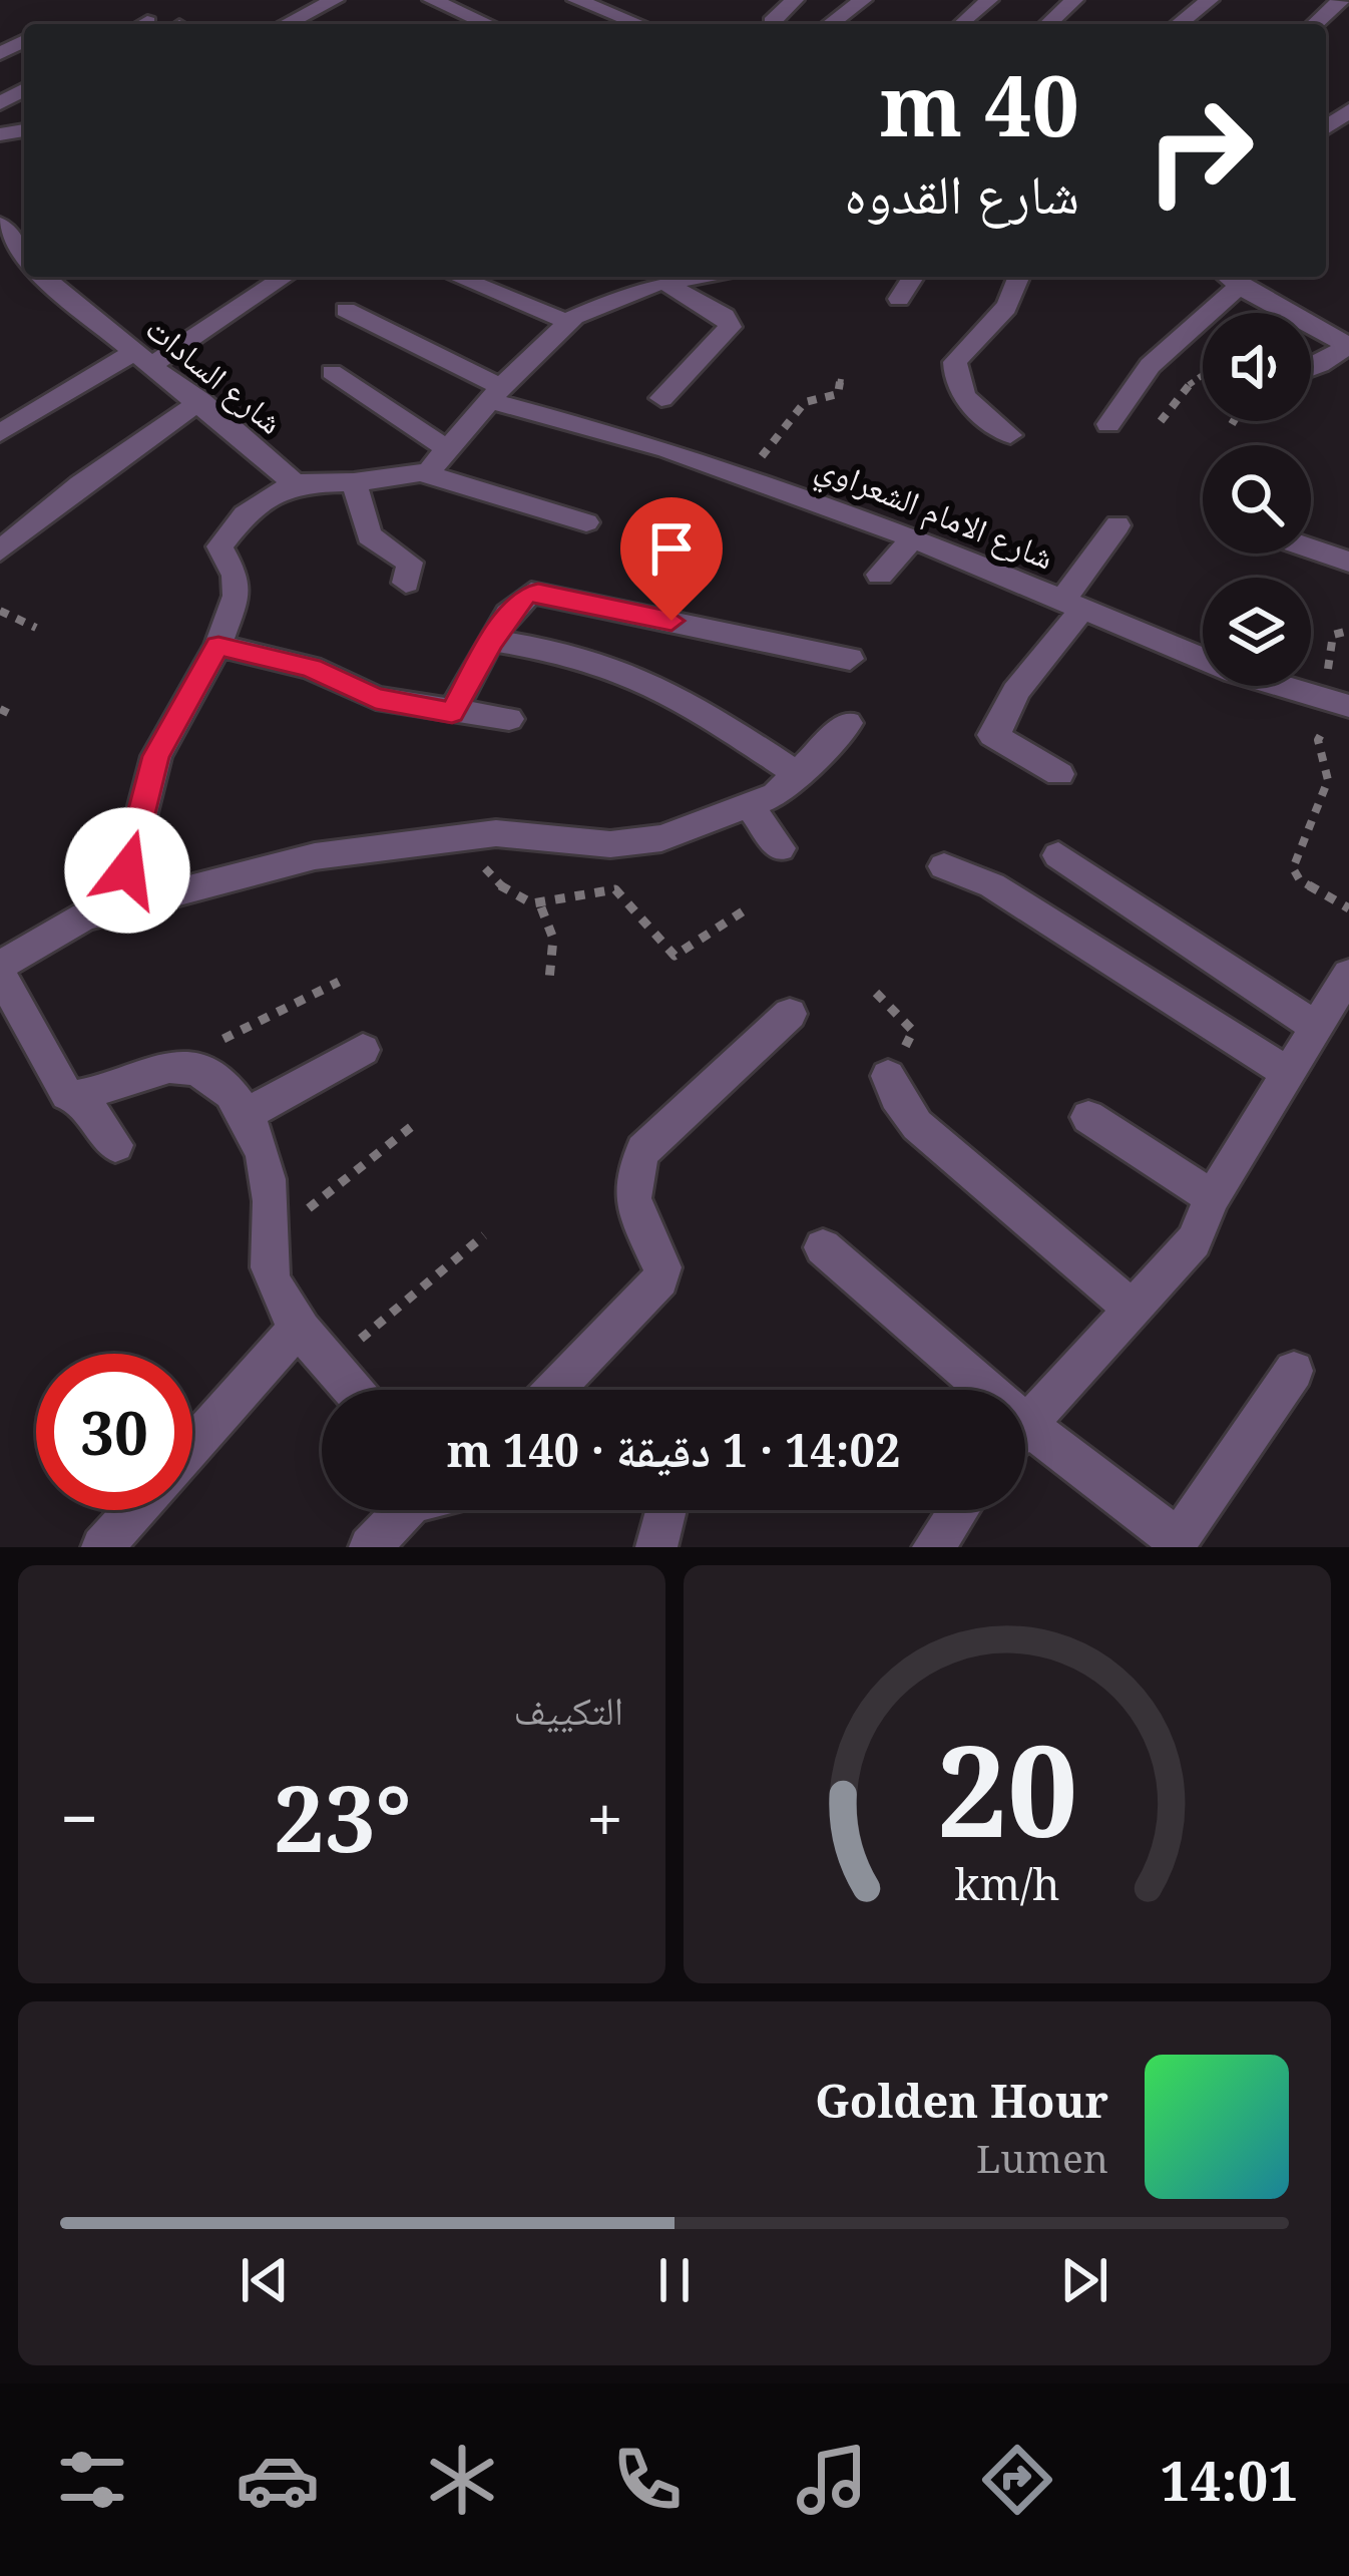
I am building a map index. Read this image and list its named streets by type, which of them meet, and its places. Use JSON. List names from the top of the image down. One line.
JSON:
{"streets":{"street":["شارع السادات","شارع الامام الشعراوي"]},"page":{"turn":["40 m","شارع القدوه"],"limit":"30","trip":"14:02 · 1 دقيقة · 140 m","tile":"التكييف","heat":["−","23°","+"],"song":["Golden Hour","Lumen"],"tabs":"14:01","gauge":["20","km/h"]}}
